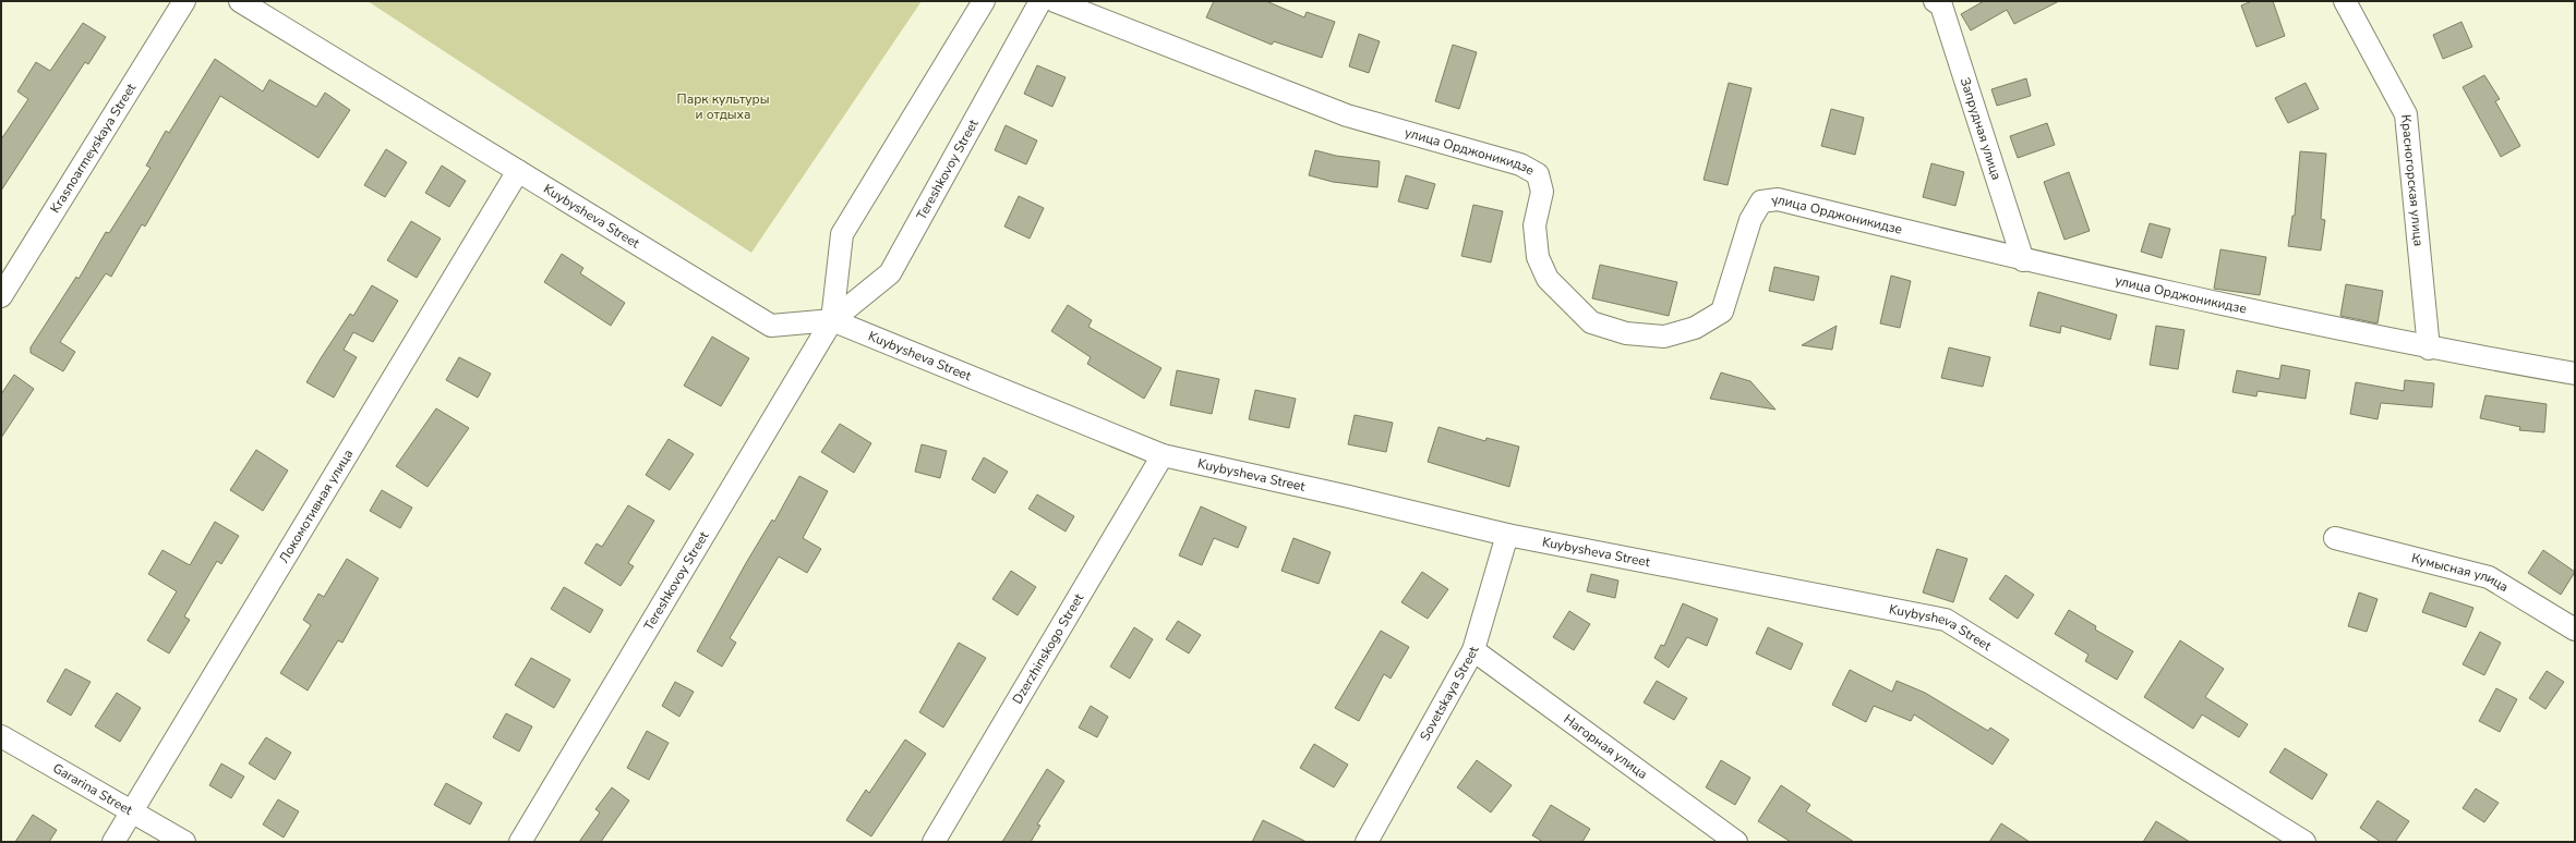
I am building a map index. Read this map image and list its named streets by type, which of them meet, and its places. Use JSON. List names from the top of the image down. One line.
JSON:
{"streets":{"street":["Запрудная улица","Krasnoarmeyskaya Street","улица Орджоникидзе","Tereshkovoy Street","Красногорская улица","Kuybysheva Street","Локомотивная улица","Кумысная улица","Dzerzhinskogo Street","Sovetskaya Street","Нагорная улица","Gararina Street"]},"crossings":[["Запрудная улица","улица Орджоникидзе"],["улица Орджоникидзе","Красногорская улица"],["Tereshkovoy Street","Kuybysheva Street"],["Kuybysheva Street","Локомотивная улица"],["Kuybysheva Street","Dzerzhinskogo Street"],["Kuybysheva Street","Sovetskaya Street"],["Локомотивная улица","Gararina Street"],["Sovetskaya Street","Нагорная улица"]],"parks":["Парк культуры и отдыха"]}
